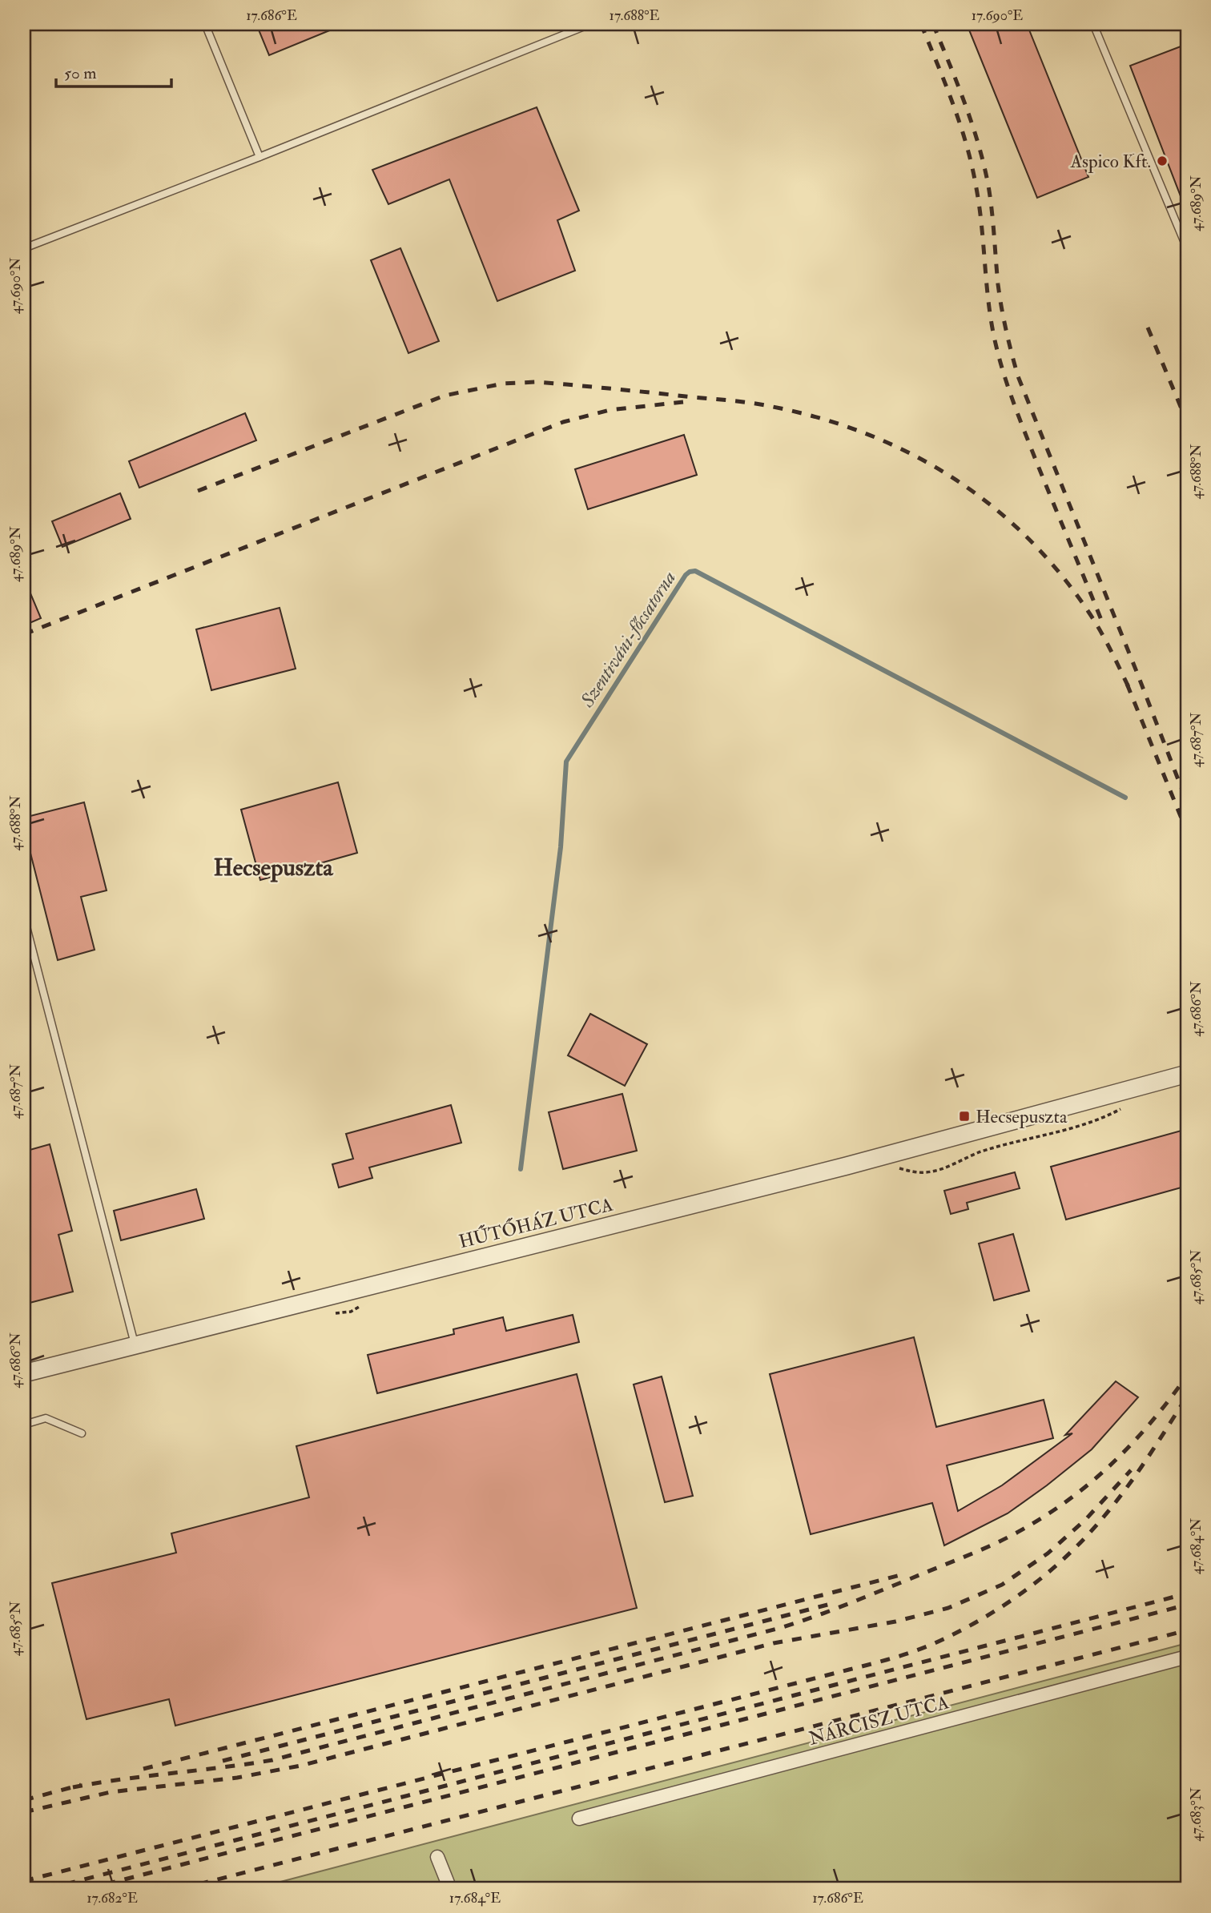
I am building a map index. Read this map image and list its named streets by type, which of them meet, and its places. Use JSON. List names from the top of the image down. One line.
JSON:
{"streets":{"street":["HŰTŐHÁZ UTCA","NÁRCISZ UTCA"]},"districts":["Hecsepuszta"],"water":["Szentiváni-főcsatorna"],"places":{"other":["Aspico Kft."],"transit":["Hecsepuszta"]},"scale_bar":"50 m","coordinates":["17.686°E","17.688°E","17.690°E","47.689°N","47.690°N","47.688°N","47.687°N","47.686°N","47.685°N","47.684°N","47.683°N","17.682°E","17.684°E"]}
